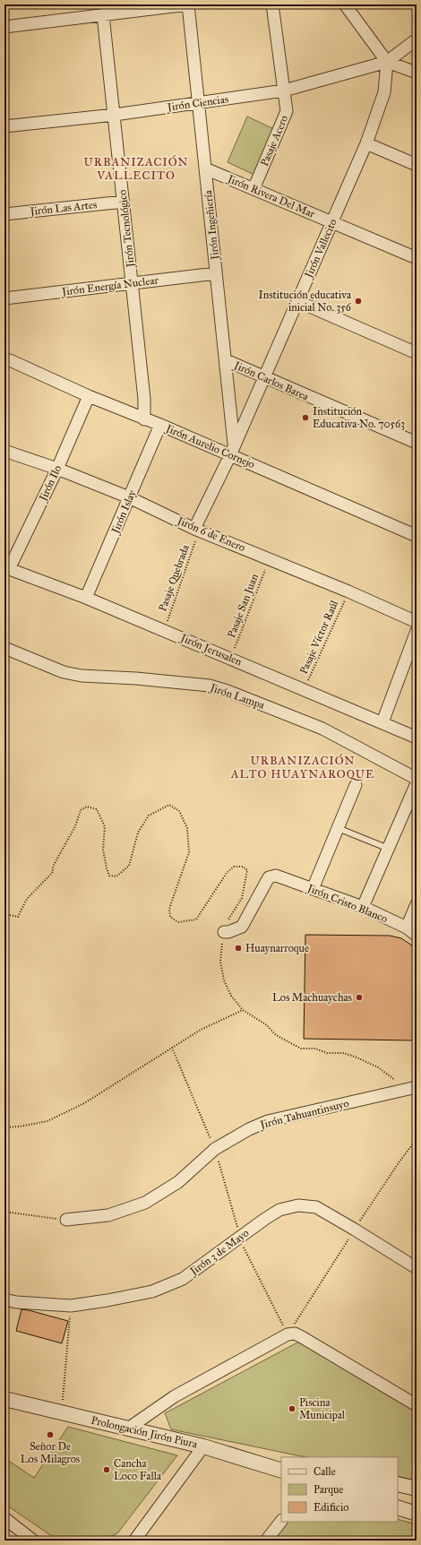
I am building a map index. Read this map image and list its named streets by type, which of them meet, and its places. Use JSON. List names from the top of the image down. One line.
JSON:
{"streets":{"street":["Jirón Ciencias","Pasaje Acero","Jirón Rivera Del Mar","Jirón Las Artes","Jirón Ingeñiería","Jirón Tecnológico","Jirón Vallecito","Jirón Energía Nuclear","Jirón Carlos Barea","Jirón Aurelio Cornejo","Jirón Ilo","Jirón Islay","Jirón 6 de Enero","Jirón Jerusalen","Jirón Lampa","Jirón Cristo Blanco","Jirón Tahuantinsuyo","Jirón 3 de Mayo","Prolongación Jirón Piura"],"path":["Pasaje Quebrada","Pasaje San Juan","Pasaje Víctor Raúl"]},"crossings":[["Jirón Ciencias","Pasaje Acero"],["Jirón Ciencias","Jirón Ingeñiería"],["Jirón Ciencias","Jirón Tecnológico"],["Jirón Ciencias","Jirón Vallecito"],["Pasaje Acero","Jirón Rivera Del Mar"],["Jirón Rivera Del Mar","Jirón Ingeñiería"],["Jirón Rivera Del Mar","Jirón Vallecito"],["Jirón Las Artes","Jirón Tecnológico"],["Jirón Ingeñiería","Jirón Vallecito"],["Jirón Ingeñiería","Jirón Energía Nuclear"],["Jirón Ingeñiería","Jirón Carlos Barea"],["Jirón Ingeñiería","Jirón Aurelio Cornejo"],["Jirón Tecnológico","Jirón Energía Nuclear"],["Jirón Tecnológico","Jirón Aurelio Cornejo"],["Jirón Vallecito","Jirón Carlos Barea"],["Jirón Vallecito","Jirón Aurelio Cornejo"],["Jirón Vallecito","Jirón 6 de Enero"],["Jirón Vallecito","Pasaje Quebrada"],["Jirón Aurelio Cornejo","Jirón Ilo"],["Jirón Aurelio Cornejo","Jirón Islay"],["Jirón Ilo","Jirón 6 de Enero"],["Jirón Ilo","Jirón Jerusalen"],["Jirón Islay","Jirón 6 de Enero"],["Jirón Islay","Jirón Jerusalen"],["Jirón 6 de Enero","Pasaje Quebrada"],["Jirón 6 de Enero","Pasaje San Juan"],["Jirón 6 de Enero","Pasaje Víctor Raúl"],["Pasaje Quebrada","Jirón Jerusalen"],["Pasaje San Juan","Jirón Jerusalen"],["Pasaje Víctor Raúl","Jirón Jerusalen"]],"districts":["URBANIZACIÓN VALLECITO","URBANIZACIÓN ALTO HUAYNAROQUE"],"places":["Institución educativa inicial No. 356","Institución Educativa No. 70563","Huaynarroque","Los Machuaychas","Piscina Municipal","Señor De Los Milagros","Cancha Loco Falla"],"legend":["Calle","Parque","Edificio"]}
